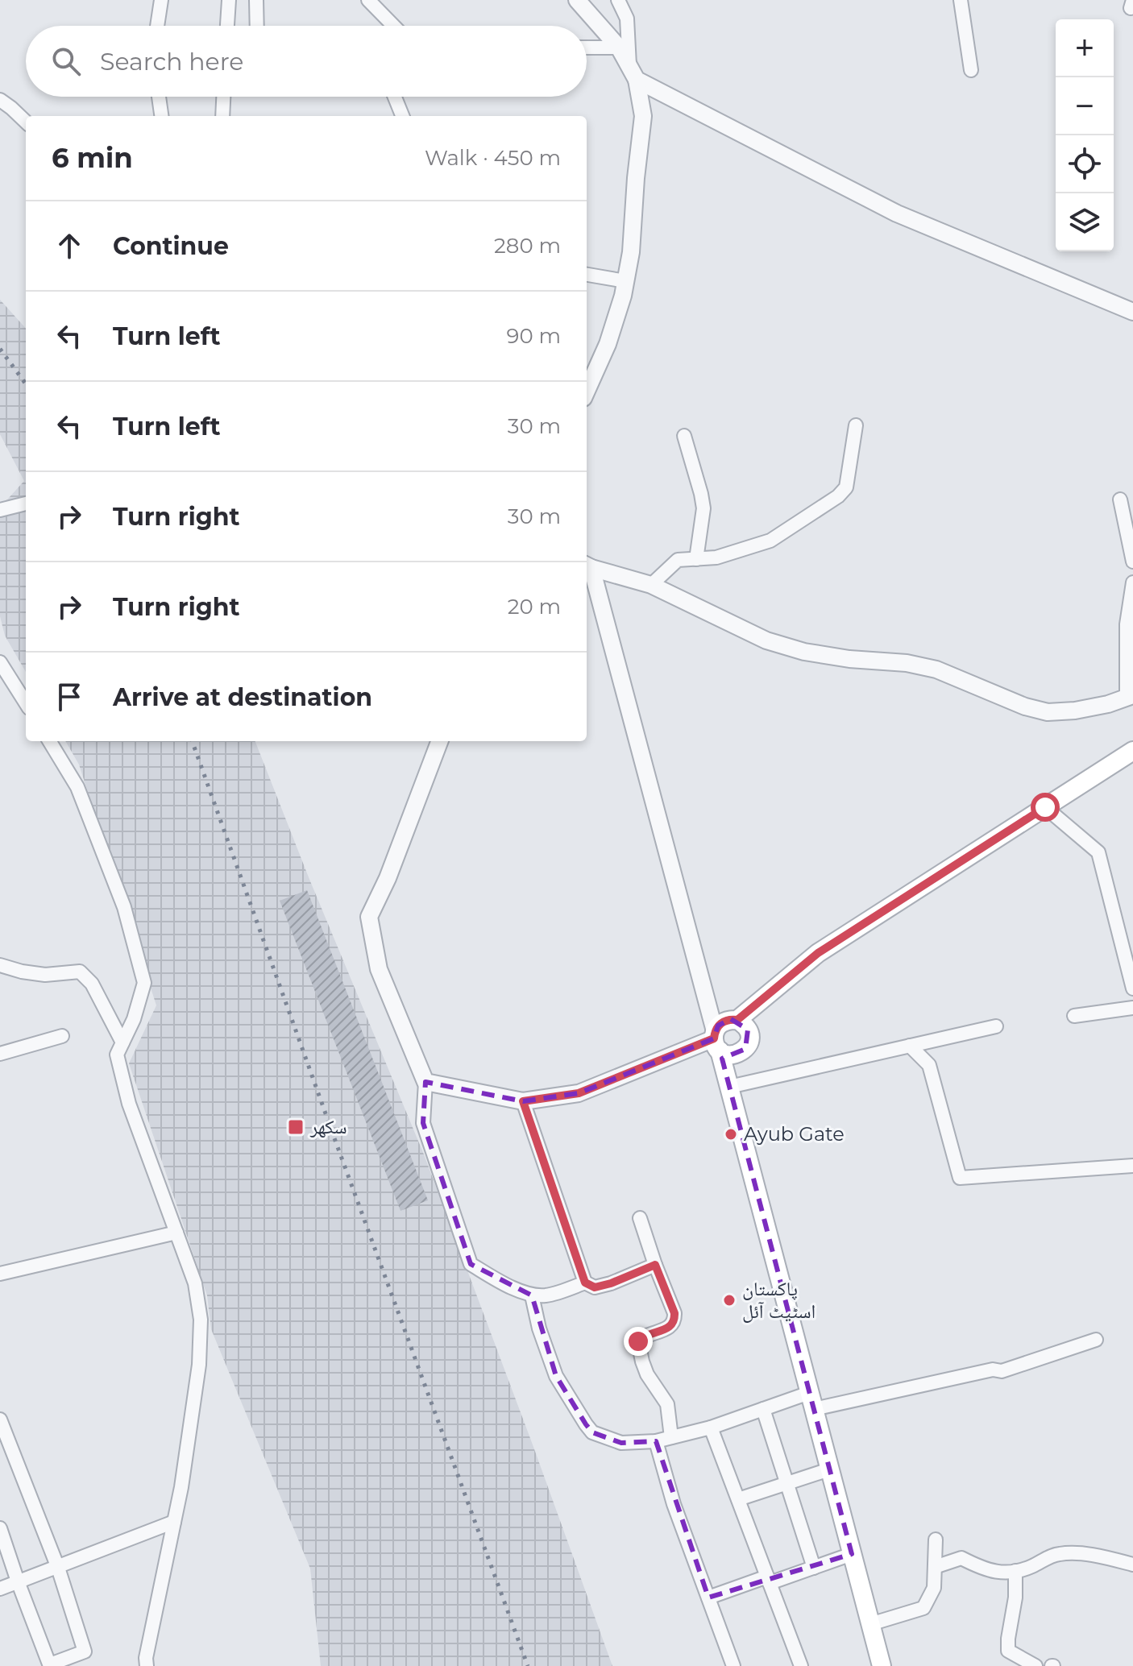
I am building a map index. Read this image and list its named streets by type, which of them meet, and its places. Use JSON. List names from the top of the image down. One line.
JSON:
{"places":{"transit":["سكهر"],"other":["Ayub Gate","پاکستان اسٹیٹ آئل"]},"page":{"map_buttons":["+","−"],"search":"Search here","heading":["6 min","Walk · 450 m"],"list":[["Continue","280 m"],["Turn left","90 m"],["Turn left","30 m"],["Turn right","30 m"],["Turn right","20 m"],"Arrive at destination"]}}
